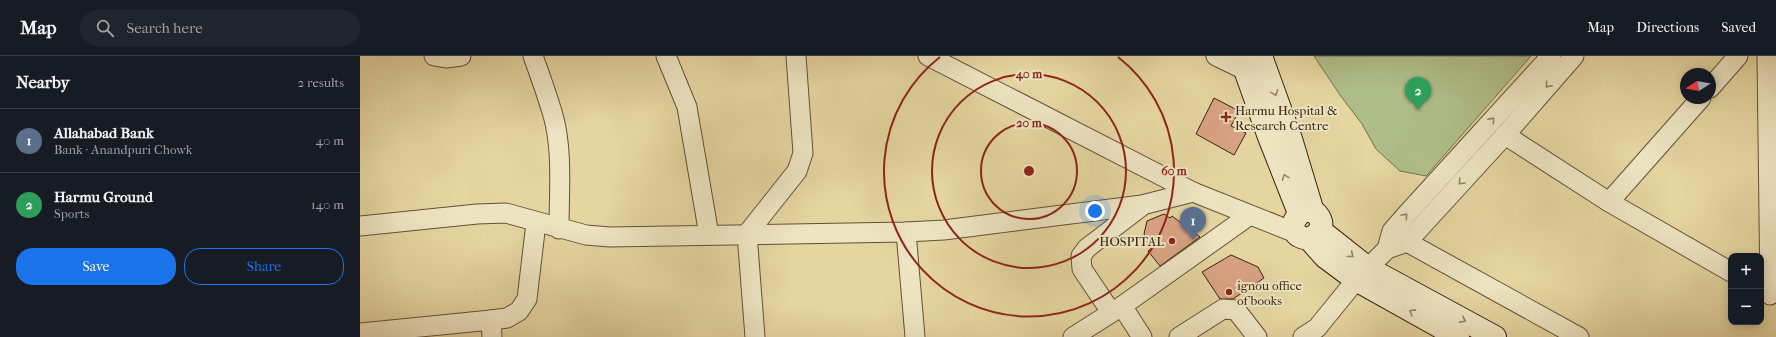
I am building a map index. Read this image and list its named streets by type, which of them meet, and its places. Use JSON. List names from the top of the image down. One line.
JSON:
{"places":{"health":["Harmu Hospital & Research Centre"],"other":["HOSPITAL","ignou office of books"]},"north":"left","page":{"header":"Map","search":"Search here","nav":["Map","Directions","Saved"],"heading":["Nearby","2 results"],"pins":["2","1"],"list":[{"mark":"1","name":"Allahabad Bank","note":"Bank · Anandpuri Chowk","value":"40 m"},{"mark":"2","name":"Harmu Ground","note":"Sports","value":"140 m"}],"buttons":["Save","Share"],"map_buttons":["+","−"]},"rings":["40 m","20 m","60 m"]}
